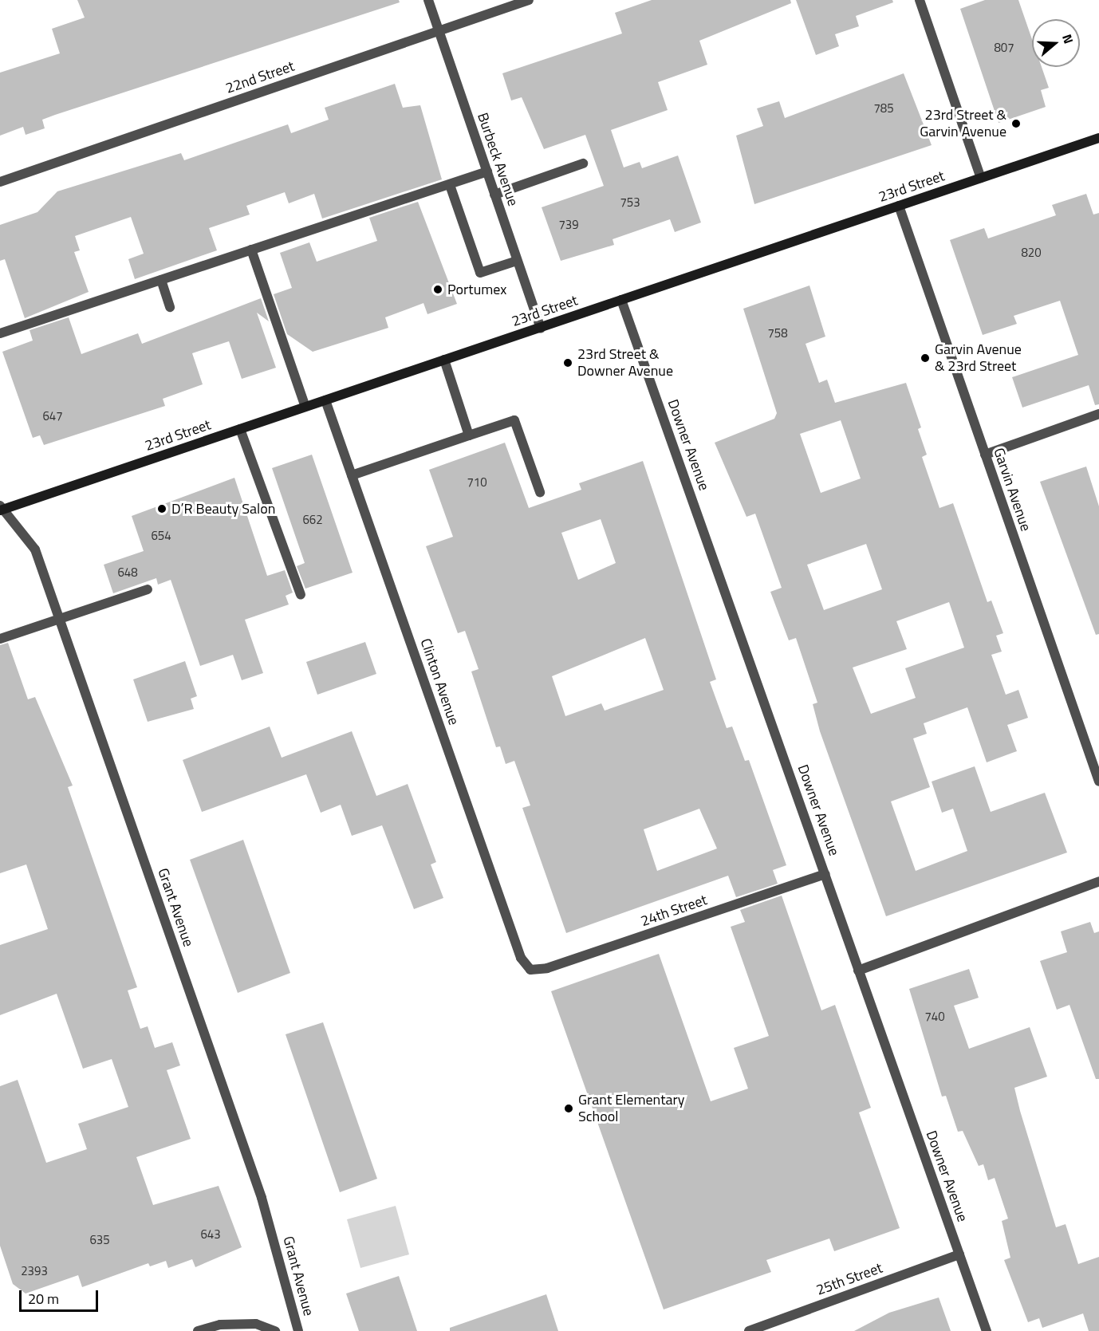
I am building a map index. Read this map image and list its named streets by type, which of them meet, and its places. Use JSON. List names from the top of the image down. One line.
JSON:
{"streets":{"main road":["23rd Street"],"street":["22nd Street","Burbeck Avenue","Downer Avenue","Garvin Avenue","Clinton Avenue","Grant Avenue","24th Street","25th Street"]},"crossings":[["22nd Street","Burbeck Avenue"],["Burbeck Avenue","23rd Street"],["23rd Street","Downer Avenue"],["23rd Street","Garvin Avenue"],["23rd Street","Clinton Avenue"],["23rd Street","Grant Avenue"],["Downer Avenue","24th Street"],["Downer Avenue","25th Street"],["Clinton Avenue","24th Street"]],"places":["23rd Street & Garvin Avenue","Portumex","Garvin Avenue & 23rd Street","23rd Street & Downer Avenue","D’R Beauty Salon","Grant Elementary School"],"house_numbers":["807","785","753","739","820","758","647","710","662","654","648","740","643","635","2393"],"scale_bar":"20 m","north":"right"}
